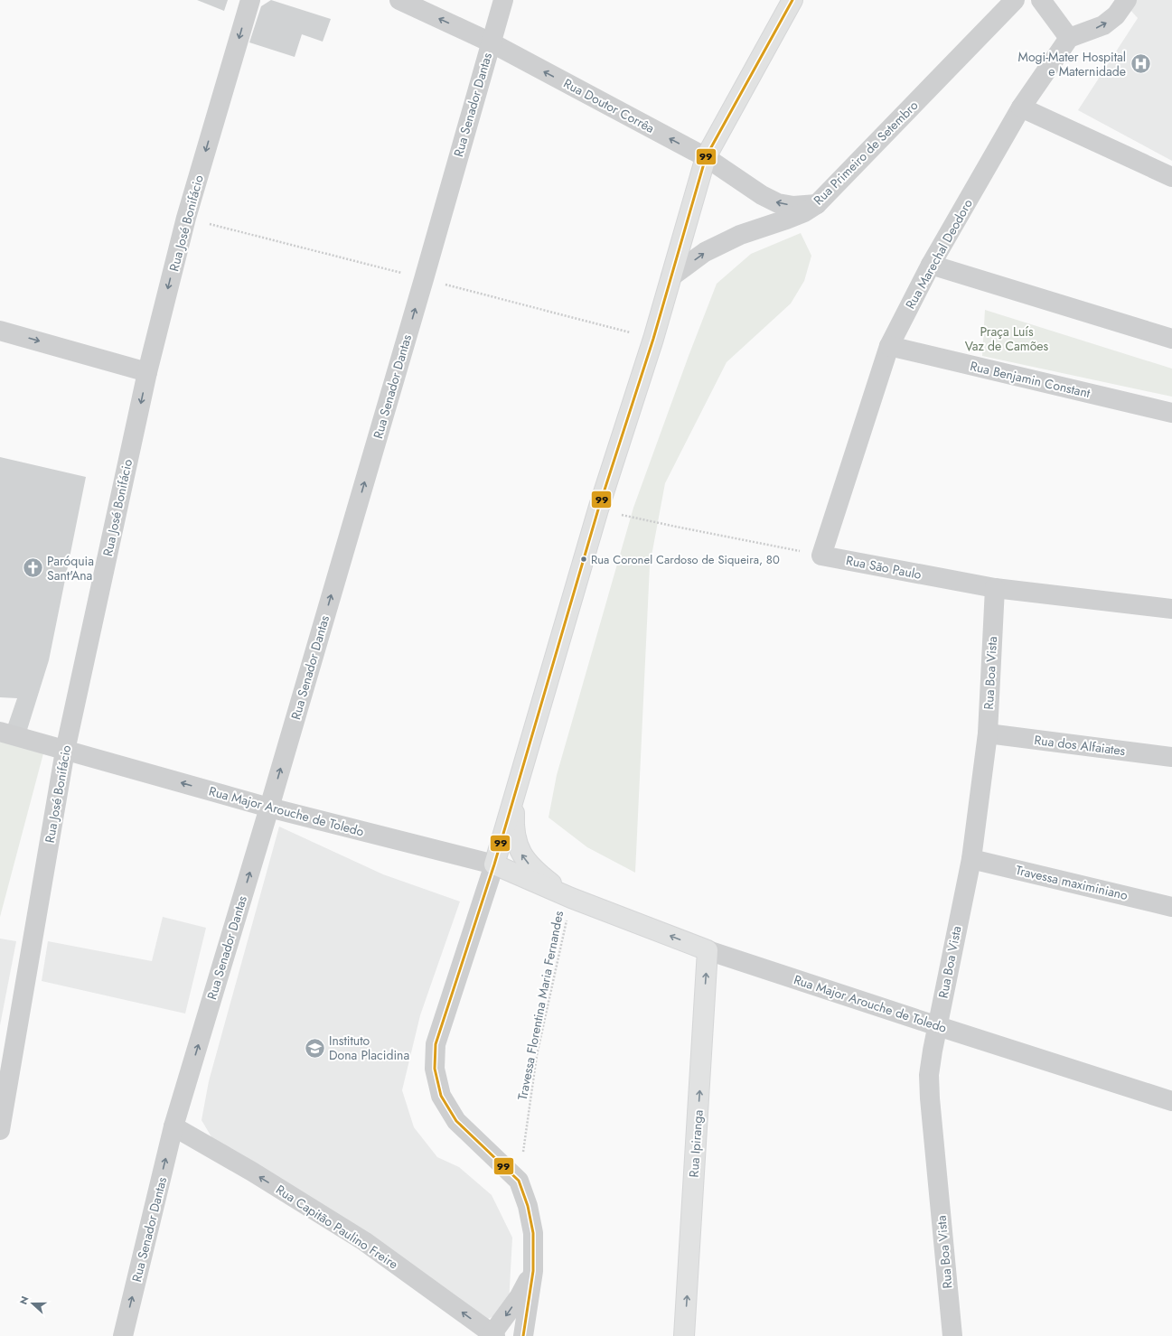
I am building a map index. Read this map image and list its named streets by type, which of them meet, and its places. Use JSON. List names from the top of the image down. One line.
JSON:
{"streets":{"main road":["Rua Major Arouche de Toledo","Rua Ipiranga"],"street":["Rua Senador Dantas","Rua Doutor Corrêa","Rua Primeiro de Setembro","Rua José Bonifácio","Rua Marechal Deodoro","Rua Benjamin Constant","Rua São Paulo","Rua Boa Vista","Rua dos Alfaiates","Travessa maximiniano","Rua Capitão Paulino Freire"],"path":["Travessa Florentina Maria Fernandes"]},"crossings":[["Rua Senador Dantas","Rua Doutor Corrêa"],["Rua Senador Dantas","Rua Major Arouche de Toledo"],["Rua Senador Dantas","Rua Capitão Paulino Freire"],["Rua Doutor Corrêa","Rua Primeiro de Setembro"],["Rua José Bonifácio","Rua Major Arouche de Toledo"],["Rua Marechal Deodoro","Rua Benjamin Constant"],["Rua Marechal Deodoro","Rua São Paulo"],["Rua São Paulo","Rua Boa Vista"],["Rua Boa Vista","Rua dos Alfaiates"],["Rua Boa Vista","Rua Major Arouche de Toledo"],["Rua Boa Vista","Travessa maximiniano"],["Rua Major Arouche de Toledo","Travessa Florentina Maria Fernandes"],["Rua Major Arouche de Toledo","Rua Ipiranga"]],"one_way":["Rua Senador Dantas","Rua Doutor Corrêa","Rua Primeiro de Setembro","Rua José Bonifácio","Rua Ipiranga","Rua Capitão Paulino Freire"],"parks":["Praça Luís Vaz de Camões"],"places":{"hospital":["Mogi-Mater Hospital e Maternidade"],"other":["Rua Coronel Cardoso de Siqueira, 80"],"church":["Paróquia Sant'Ana"],"school or university":["Instituto Dona Placidina"]},"lines":["transit line 99"],"north":"left"}
